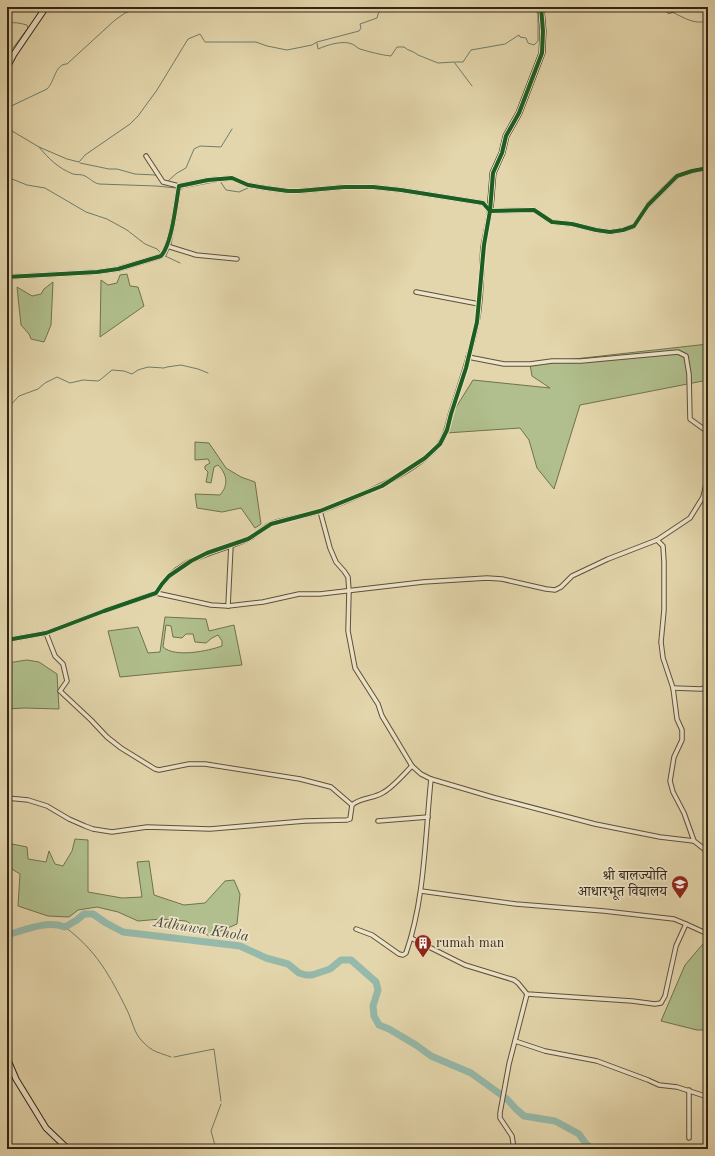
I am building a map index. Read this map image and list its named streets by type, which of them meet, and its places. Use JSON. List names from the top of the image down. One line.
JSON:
{"water":["Adhuwa Khola"],"places":{"school or university":["श्री बालज्योति आधारभूत विद्यालय"],"building":["rumah man"]}}
